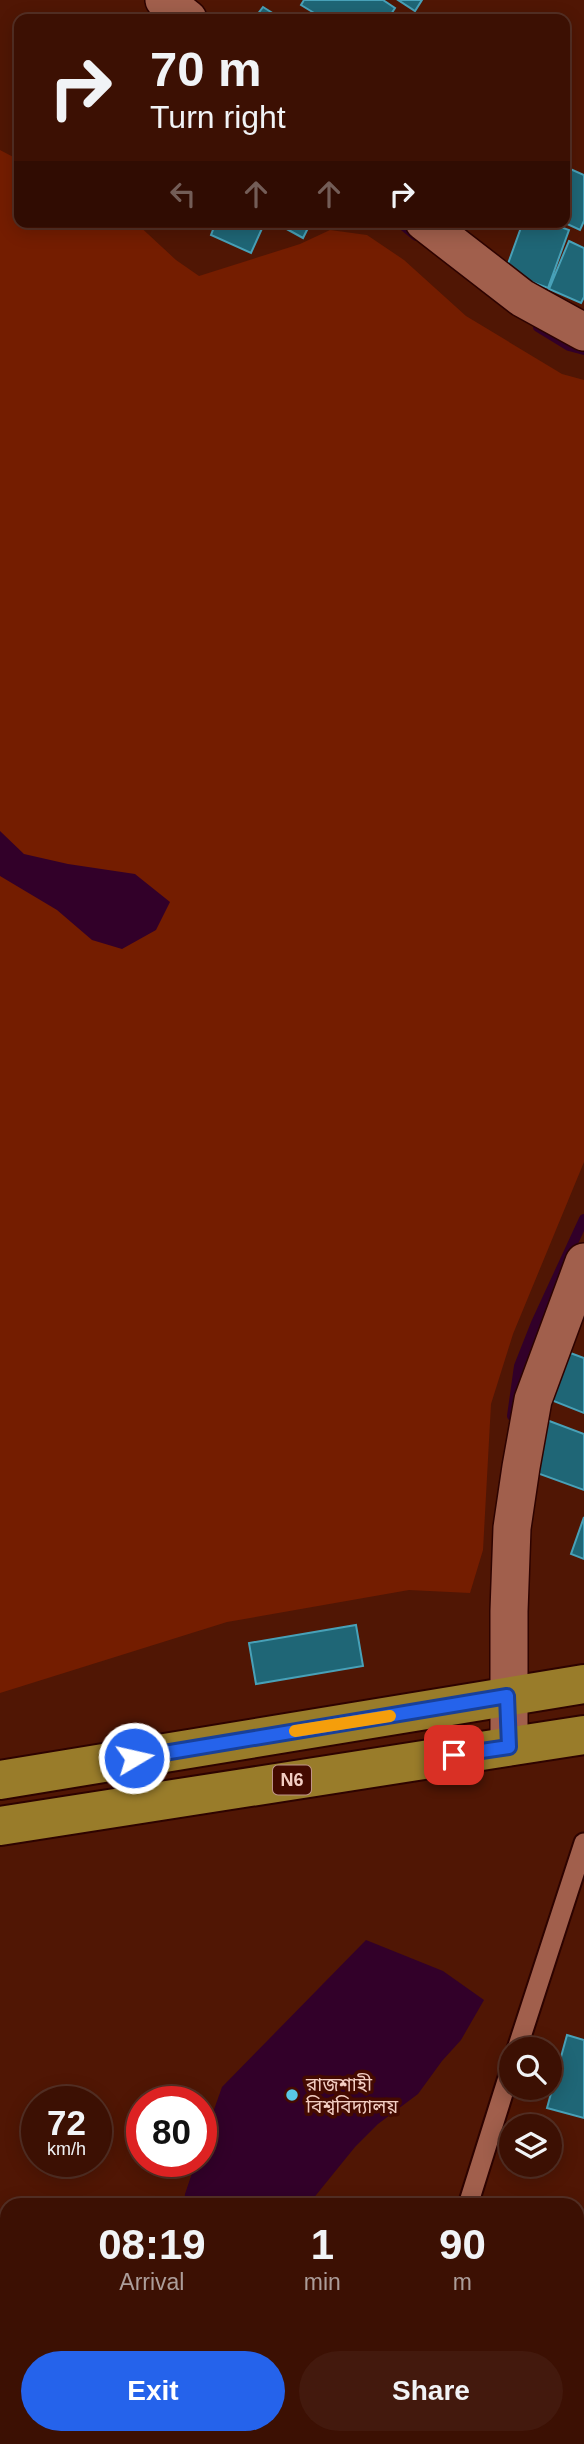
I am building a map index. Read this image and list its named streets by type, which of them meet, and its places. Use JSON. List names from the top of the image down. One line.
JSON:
{"streets":{"highway":["N6"]},"places":["রাজশাহী বিশ্ববিদ্যালয়"],"page":{"turn":["70 m","Turn right"],"speed":"72 km/h","limit":"80","eta":["08:19","Arrival","1","min","90","m"],"buttons":["Exit","Share"]}}
